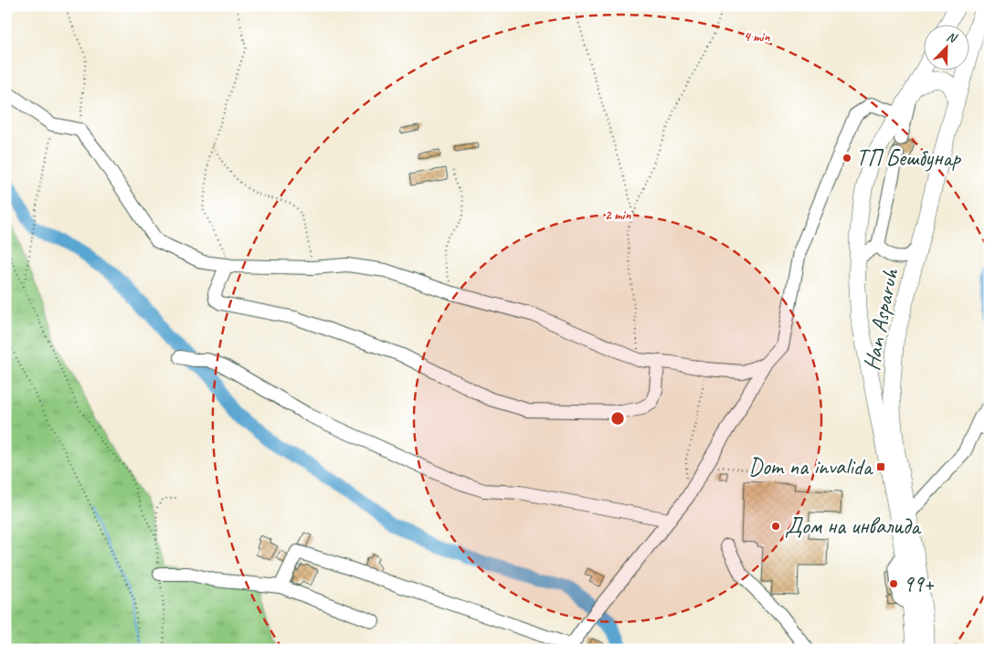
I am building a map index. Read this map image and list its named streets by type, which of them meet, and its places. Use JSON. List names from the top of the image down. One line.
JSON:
{"streets":{"main road":["Han Asparuh"]},"places":{"other":["ТП Бешбунар","Дом на инвалида","99+"],"transit":["Dom na invalida"]},"north":"top right","rings":["4 min","2 min"]}
